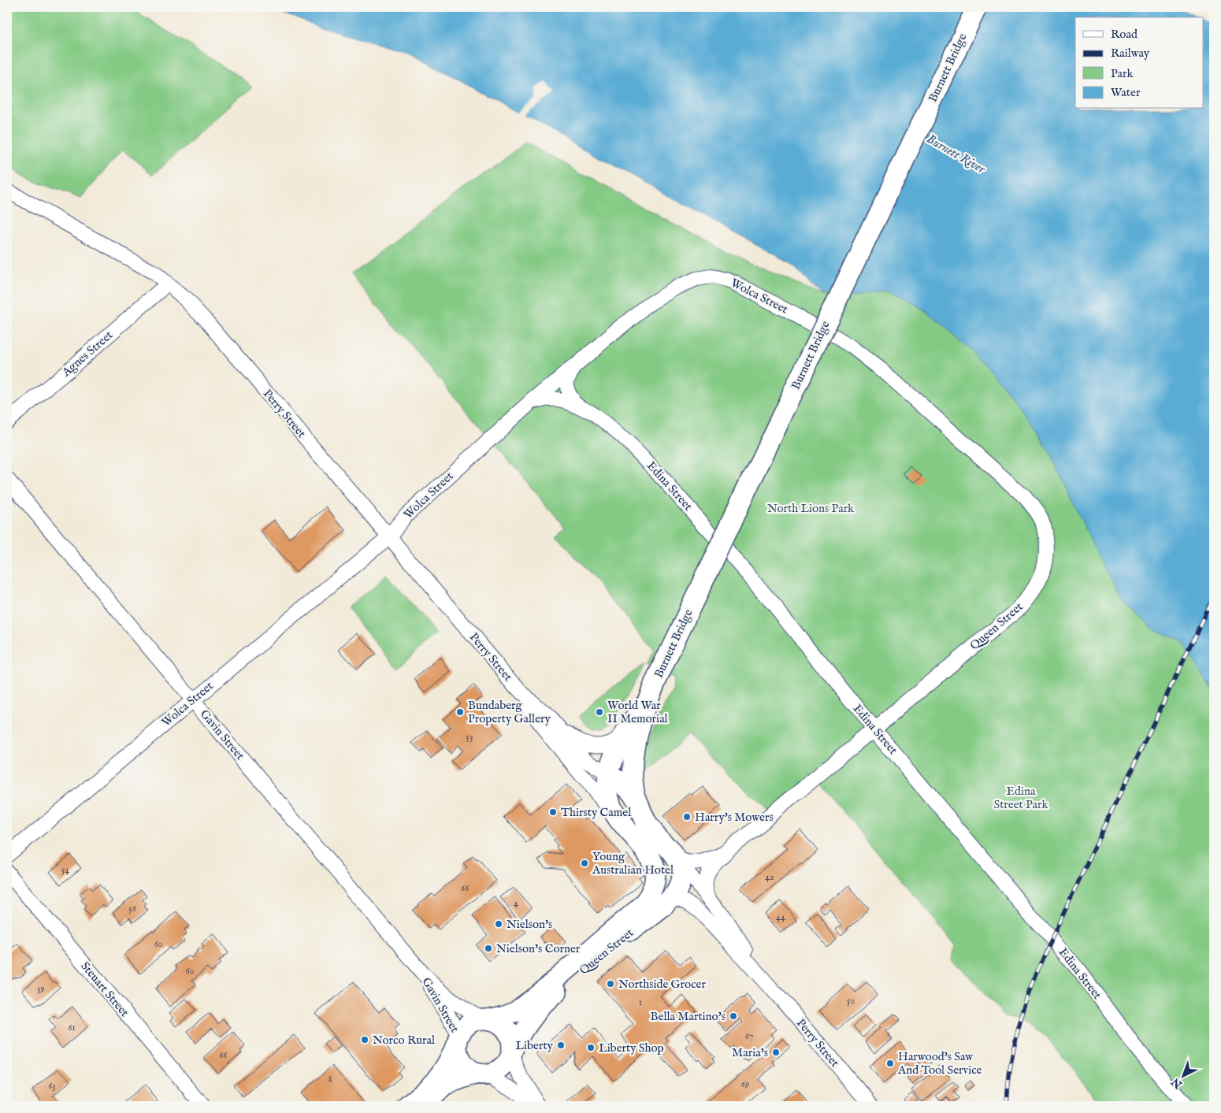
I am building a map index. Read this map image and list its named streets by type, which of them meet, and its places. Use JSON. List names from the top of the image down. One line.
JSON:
{"streets":{"main road":["Burnett Bridge","Perry Street","Queen Street"],"street":["Wolca Street","Agnes Street","Edina Street","Gavin Street","Steuart Street"]},"crossings":[["Burnett Bridge","Perry Street"],["Wolca Street","Perry Street"],["Wolca Street","Edina Street"],["Wolca Street","Queen Street"],["Wolca Street","Gavin Street"],["Agnes Street","Perry Street"],["Perry Street","Queen Street"],["Edina Street","Queen Street"],["Queen Street","Gavin Street"]],"water":["Burnett River"],"parks":["North Lions Park","Edina Street Park"],"places":["Bundaberg Property Gallery","World War II Memorial","Thirsty Camel","Harry's Mowers","Young Australian Hotel","Nielson's","Nielson's Corner","Northside Grocer","Bella Martino's","Norco Rural","Liberty","Liberty Shop","Maria's","Harwood's Saw And Tool Service"],"house_numbers":["53","54","42","66","4","56","44","60","60","59","50","1","61","67","66","8","69","63"],"legend":["Road","Railway","Park","Water"],"north":"bottom left"}
